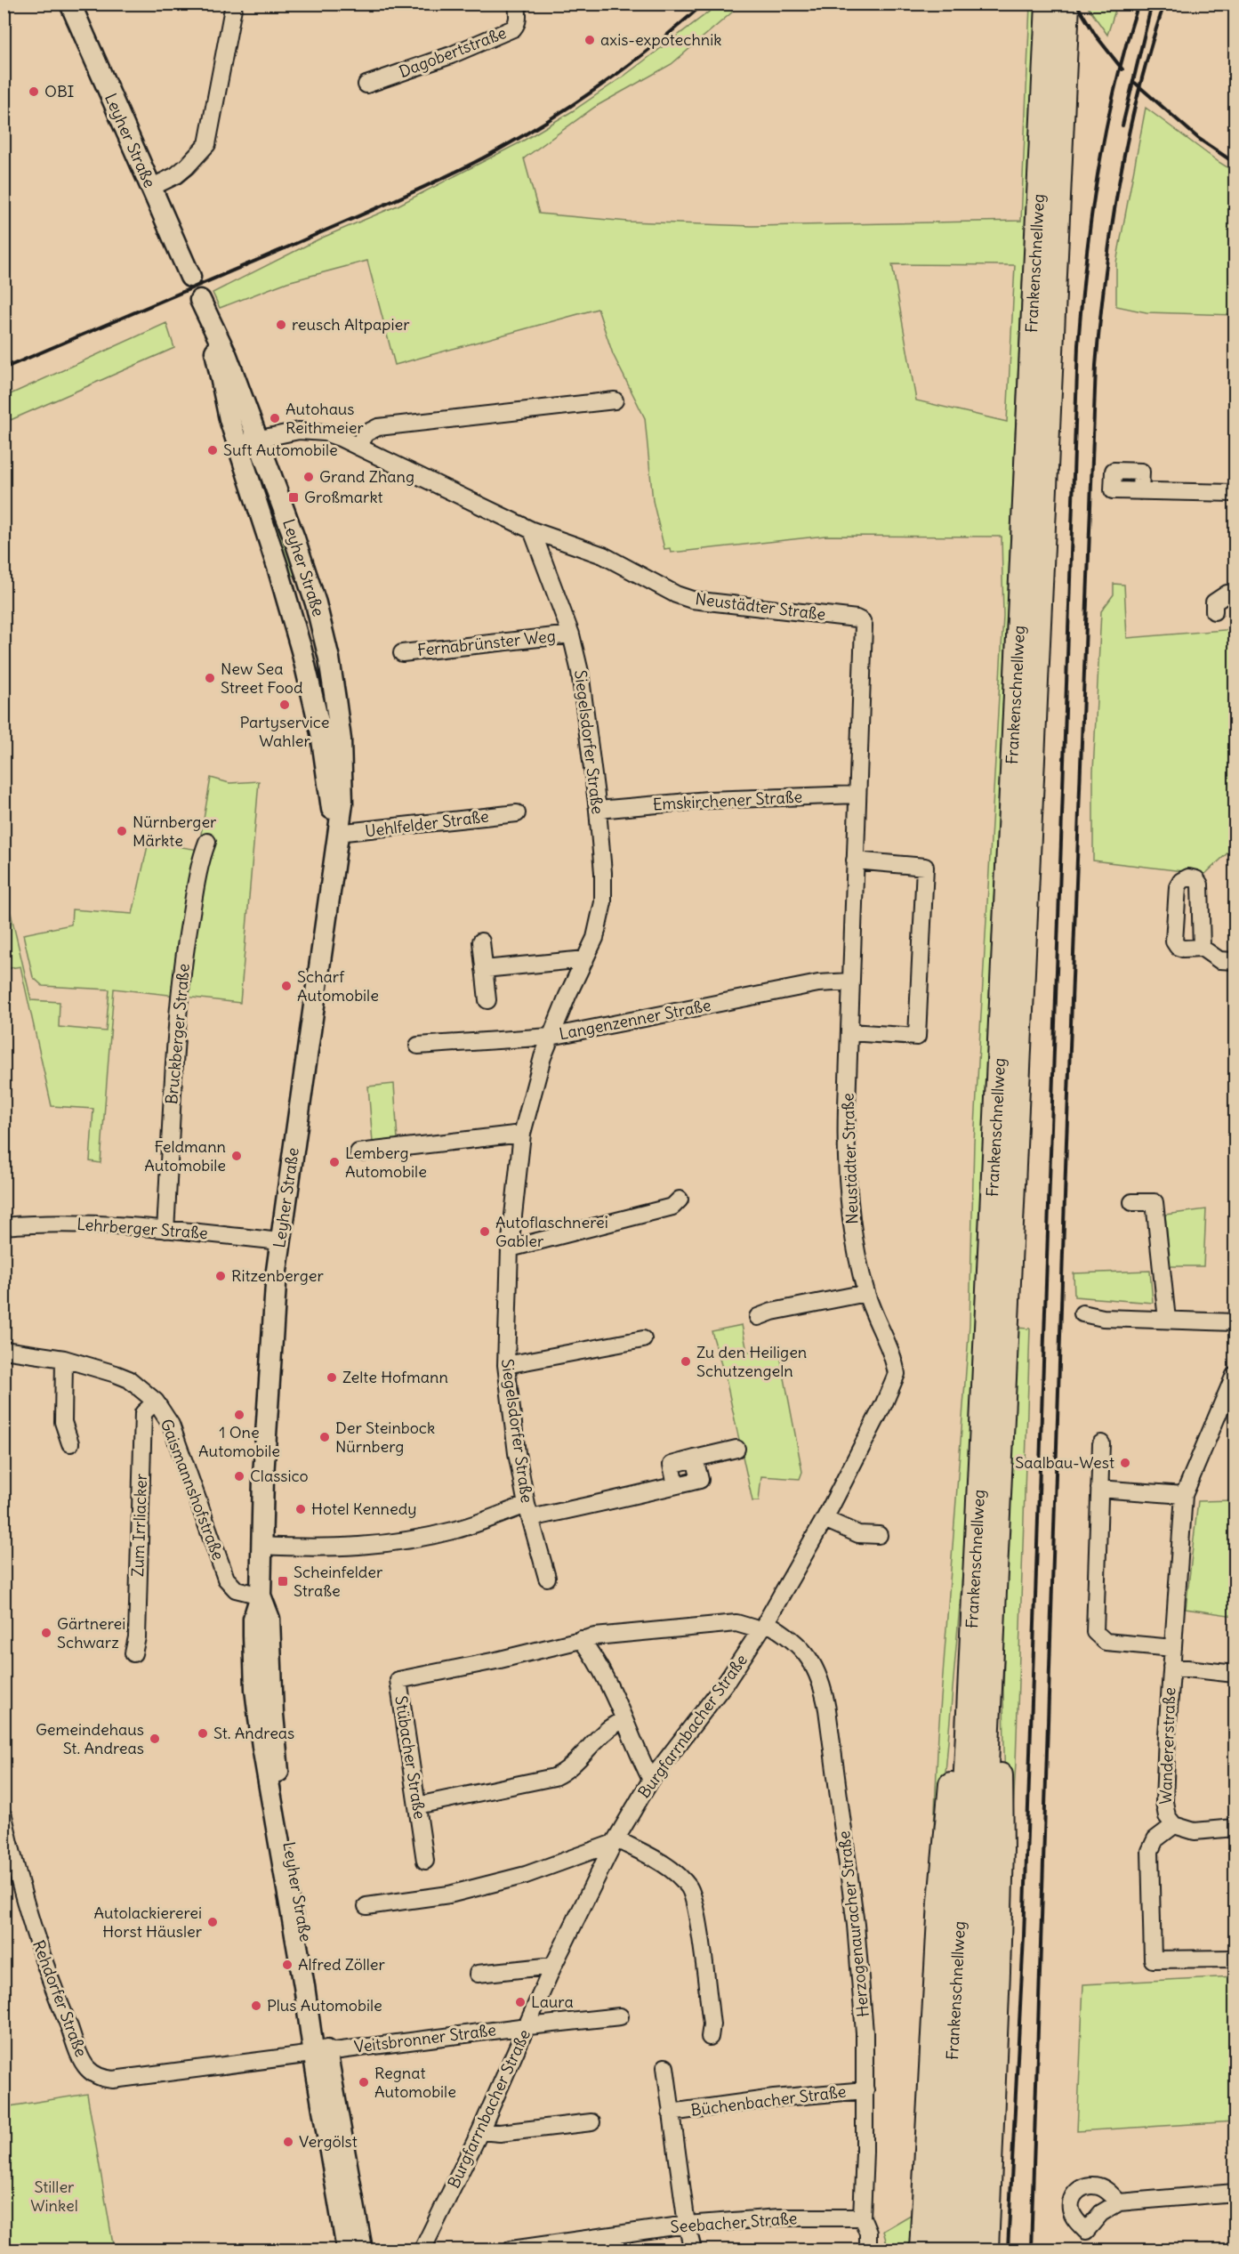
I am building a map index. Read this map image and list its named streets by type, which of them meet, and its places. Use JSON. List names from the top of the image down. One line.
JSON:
{"streets":{"highway":["Frankenschnellweg"],"main road":["Leyher Straße"],"street":["Dagobertstraße","Neustädter Straße","Fernabrünster Weg","Siegelsdorfer Straße","Emskirchener Straße","Uehlfelder Straße","Langenzenner Straße","Bruckberger Straße","Lehrberger Straße","Gaismannshofstraße","Zum Irrliacker","Burgfarrnbacher Straße","Wandererstraße","Stübacher Straße","Herzogenauracher Straße","Rehdorfer Straße","Veitsbronner Straße","Büchenbacher Straße","Seebacher Straße"]},"crossings":[["Leyher Straße","Neustädter Straße"],["Leyher Straße","Uehlfelder Straße"],["Leyher Straße","Lehrberger Straße"],["Leyher Straße","Gaismannshofstraße"],["Leyher Straße","Rehdorfer Straße"],["Leyher Straße","Veitsbronner Straße"],["Neustädter Straße","Siegelsdorfer Straße"],["Neustädter Straße","Emskirchener Straße"],["Neustädter Straße","Langenzenner Straße"],["Neustädter Straße","Burgfarrnbacher Straße"],["Fernabrünster Weg","Siegelsdorfer Straße"],["Siegelsdorfer Straße","Emskirchener Straße"],["Siegelsdorfer Straße","Langenzenner Straße"],["Bruckberger Straße","Lehrberger Straße"],["Gaismannshofstraße","Zum Irrliacker"],["Burgfarrnbacher Straße","Herzogenauracher Straße"],["Burgfarrnbacher Straße","Veitsbronner Straße"],["Stübacher Straße","Herzogenauracher Straße"],["Herzogenauracher Straße","Büchenbacher Straße"],["Herzogenauracher Straße","Seebacher Straße"],["Rehdorfer Straße","Veitsbronner Straße"]],"parks":["Stiller Winkel"],"places":{"other":["axis-expotechnik","OBI","reusch Altpapier","Autohaus Reithmeier","Suft Automobile","Grand Zhang","New Sea Street Food","Partyservice Wahler","Nürnberger Märkte","Scharf Automobile","Feldmann Automobile","Lemberg Automobile","Autoflaschnerei Gabler","Ritzenberger","Zu den Heiligen Schutzengeln","Zelte Hofmann","1 One Automobile","Der Steinbock Nürnberg","Saalbau-West","Classico","Hotel Kennedy","Gärtnerei Schwarz","St. Andreas","Gemeindehaus St. Andreas","Autolackiererei Horst Häusler","Alfred Zöller","Laura","Plus Automobile","Regnat Automobile","Vergölst"],"transit":["Großmarkt","Scheinfelder Straße"]}}
